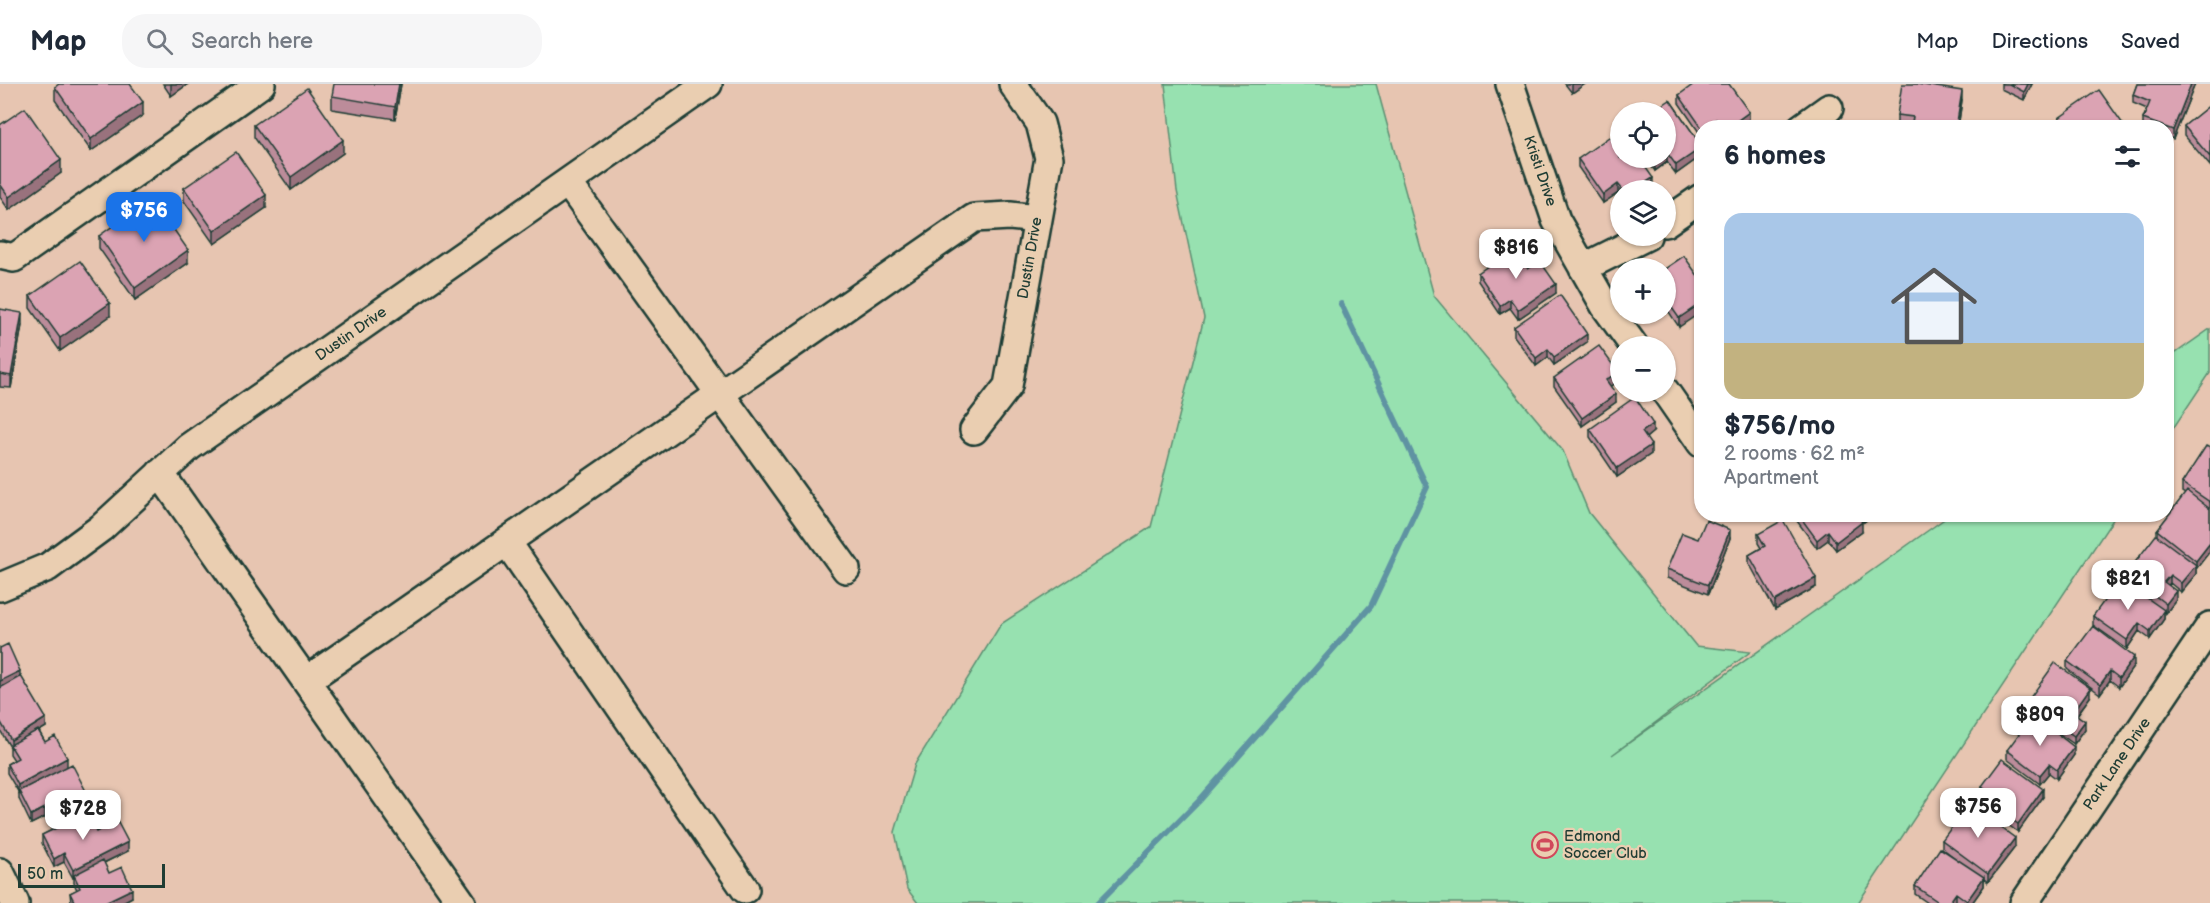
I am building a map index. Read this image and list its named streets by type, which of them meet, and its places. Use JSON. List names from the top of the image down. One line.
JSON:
{"streets":{"street":["Kristi Drive","Dustin Drive","Park Lane Drive"]},"places":{"sports":["Edmond Soccer Club"]},"scale_bar":"50 m","page":{"header":"Map","search":"Search here","nav":["Map","Directions","Saved"],"map_buttons":["+","−"],"heading":"6 homes","price":["$756","$816","$821","$809","$756","$728"],"list":[{"name":"$756/mo","note":"2 rooms · 62 m² · Apartment"}],"scale":"50 m"}}
